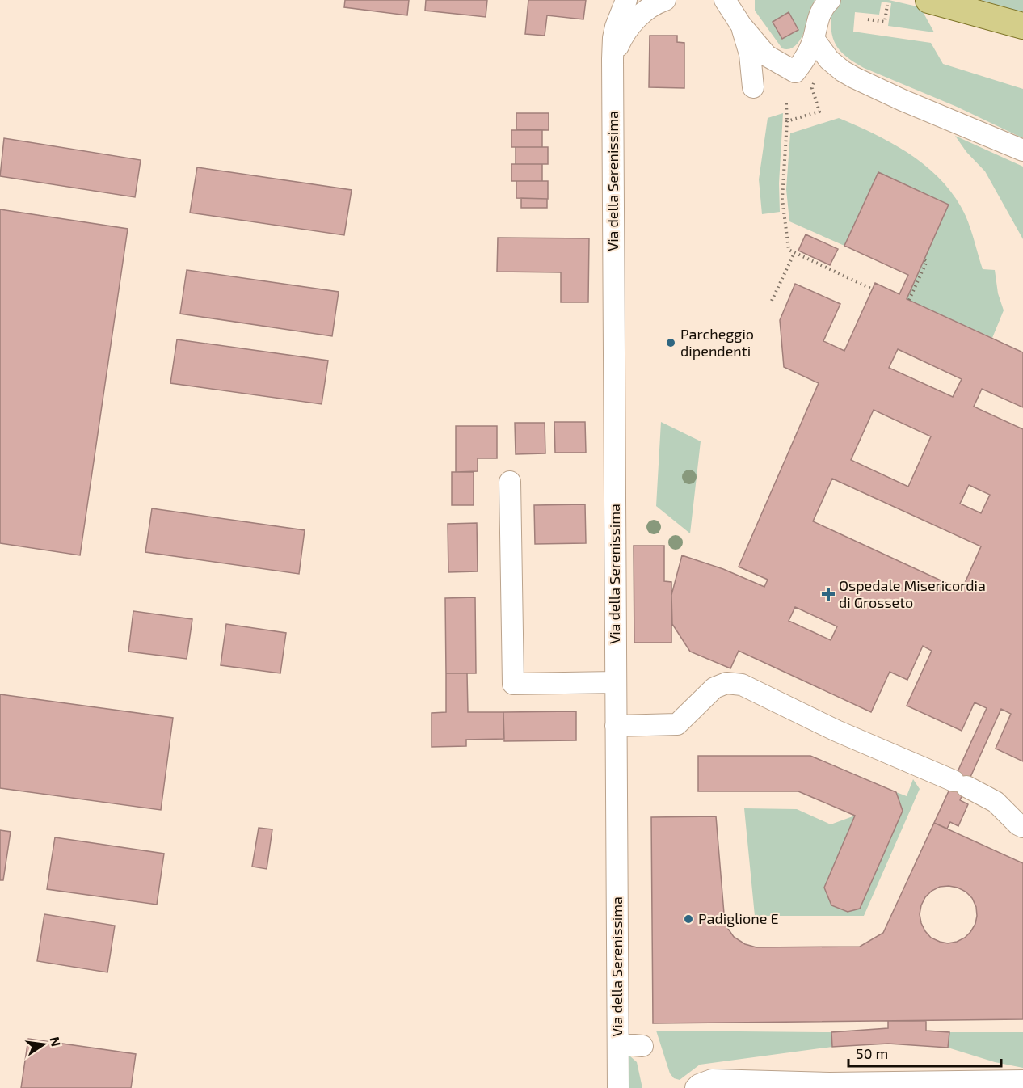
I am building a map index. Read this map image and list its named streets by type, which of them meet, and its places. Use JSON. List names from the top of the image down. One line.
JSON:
{"streets":{"street":["Via della Serenissima"]},"places":{"other":["Parcheggio dipendenti","Padiglione E"],"health":["Ospedale Misericordia di Grosseto"]},"scale_bar":"50 m","north":"right"}
